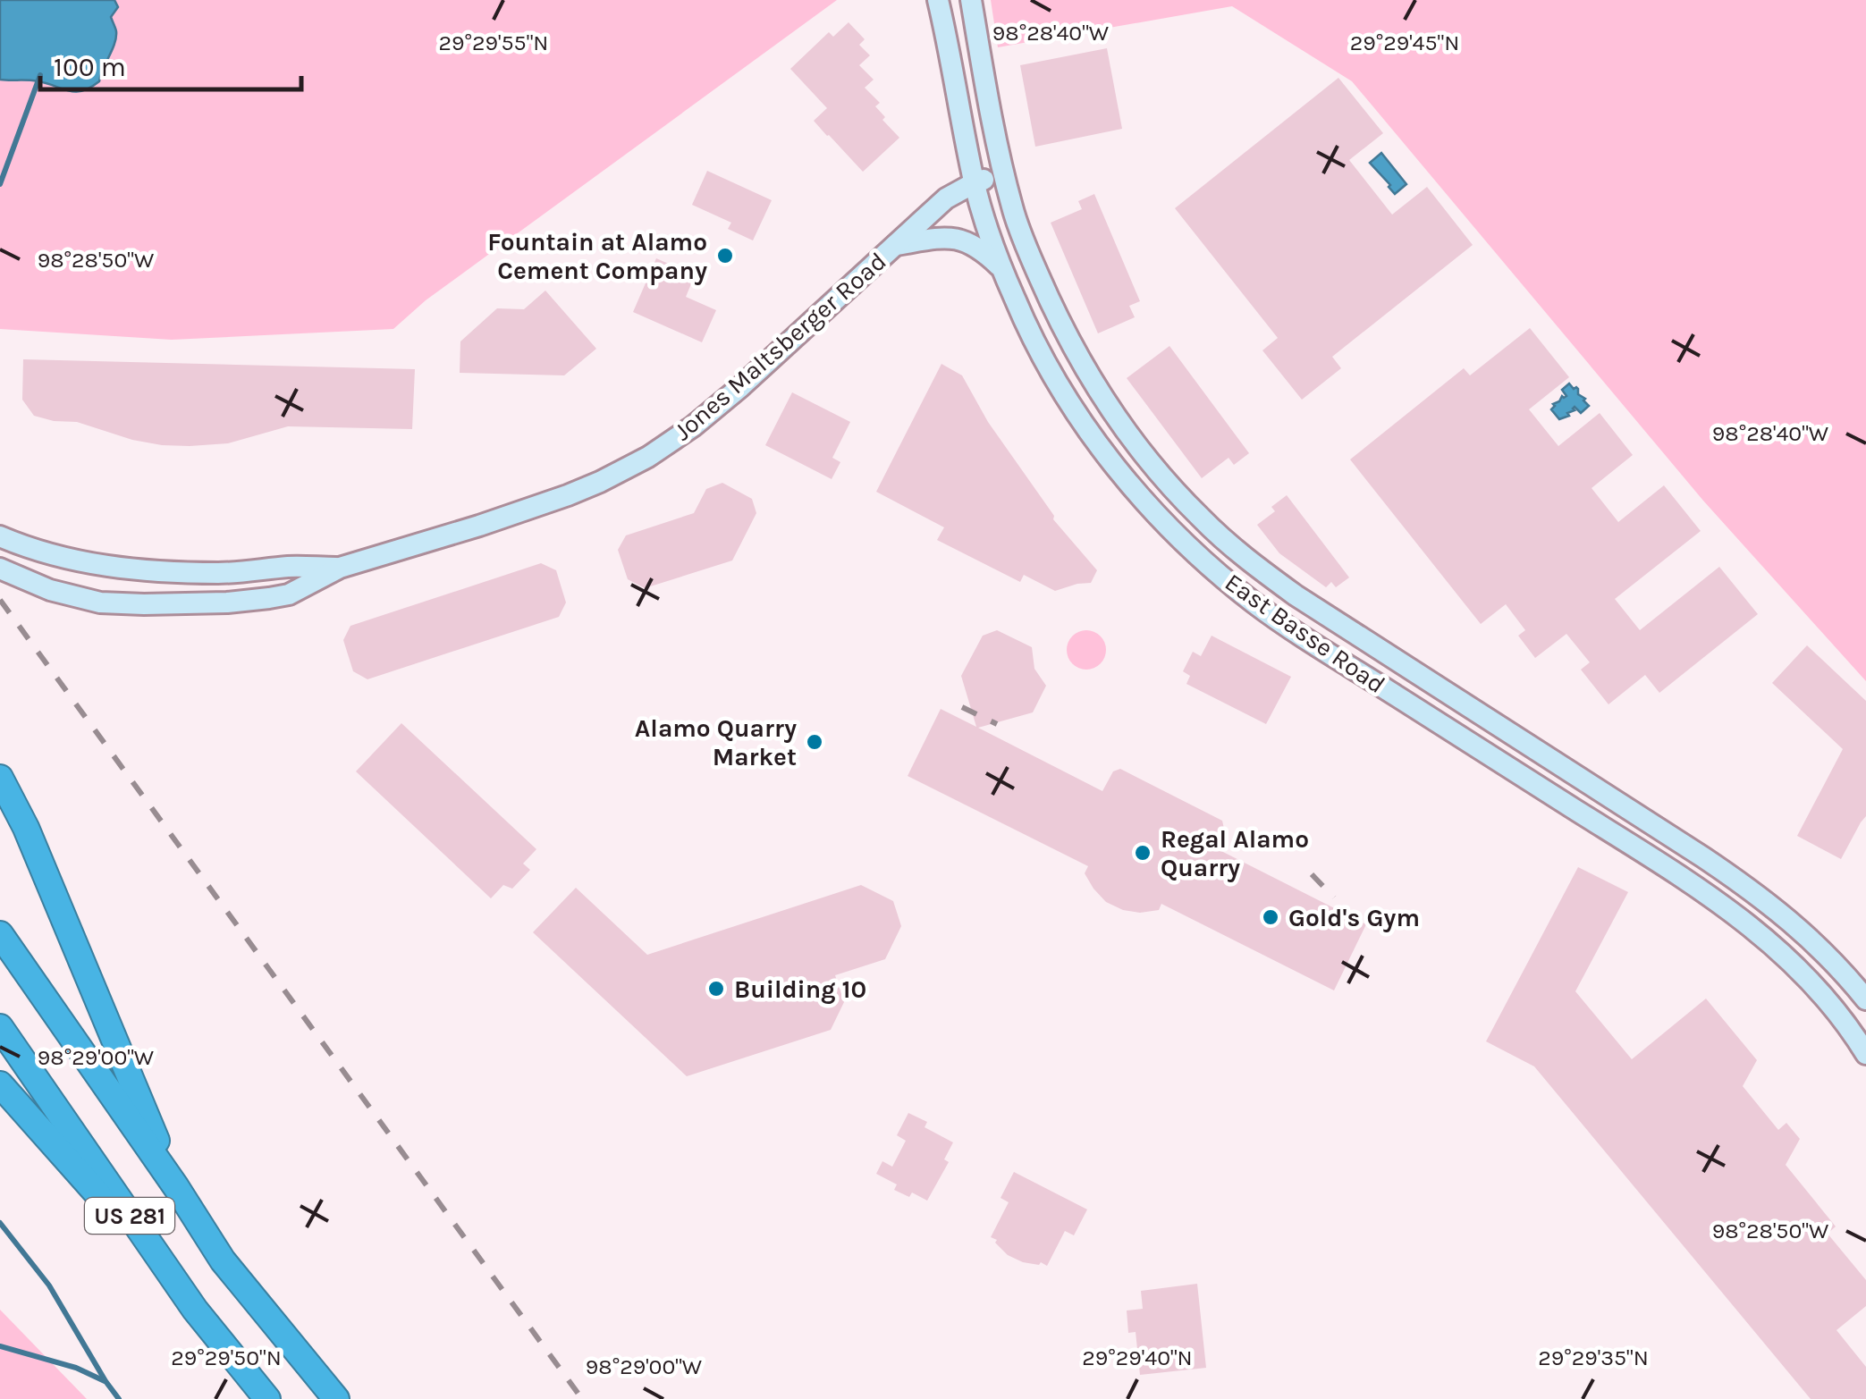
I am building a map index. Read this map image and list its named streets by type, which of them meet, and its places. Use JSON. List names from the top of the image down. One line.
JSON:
{"streets":{"highway":["US 281"],"main road":["Jones Maltsberger Road","East Basse Road"]},"crossings":[["Jones Maltsberger Road","East Basse Road"]],"places":["Fountain at Alamo Cement Company","Alamo Quarry Market","Regal Alamo Quarry","Gold's Gym","Building 10"],"scale_bar":"100 m","coordinates":["98°28'40\"W","29°29'55\"N","29°29'45\"N","98°28'50\"W","98°29'00\"W","29°29'50\"N","29°29'40\"N","29°29'35\"N"]}
